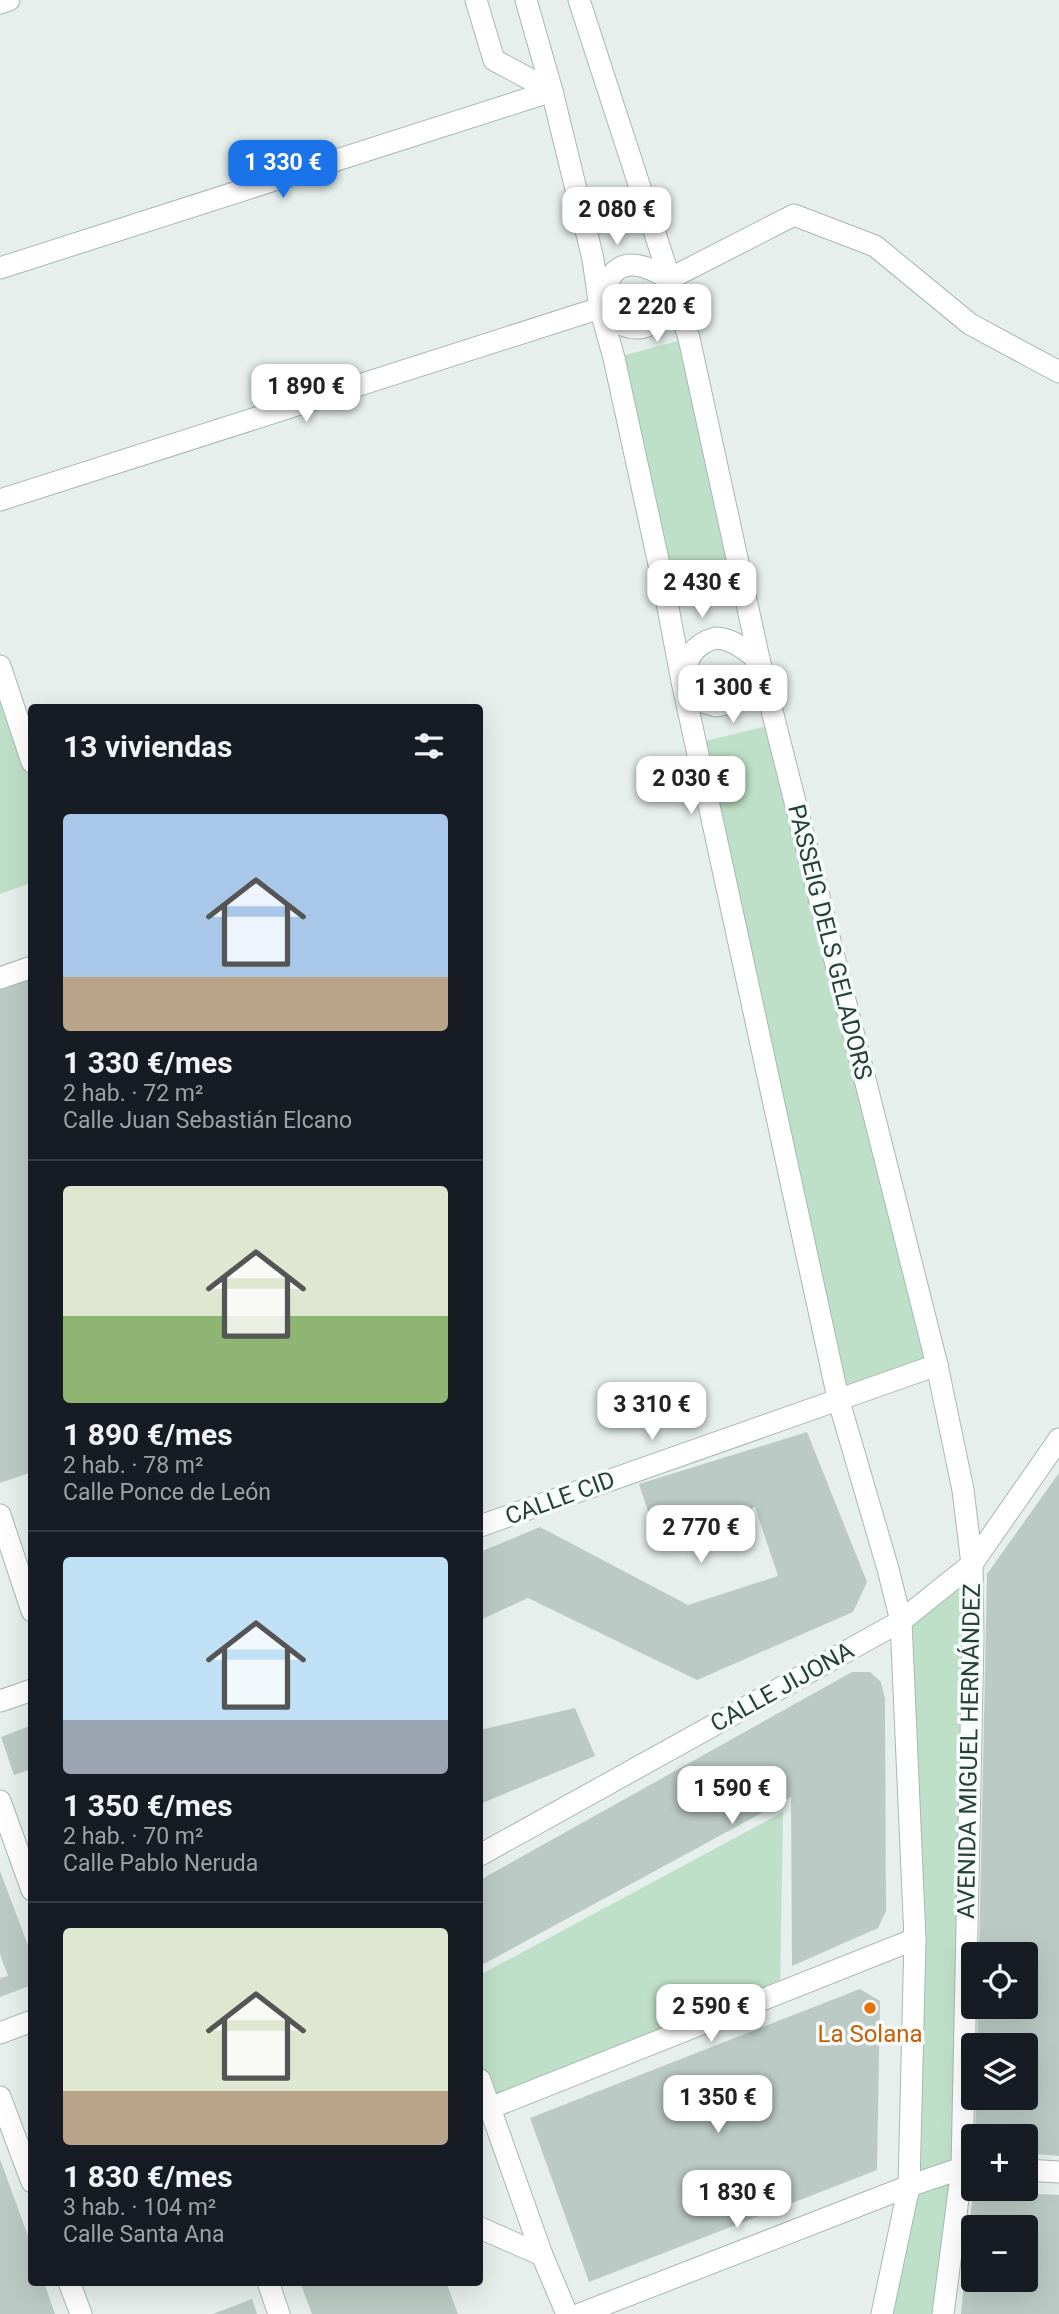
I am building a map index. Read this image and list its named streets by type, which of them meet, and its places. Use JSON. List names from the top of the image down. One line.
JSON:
{"streets":{"street":["PASSEIG DELS GELADORS","CALLE CID","CALLE JIJONA","AVENIDA MIGUEL HERNÁNDEZ"]},"crossings":[["PASSEIG DELS GELADORS","CALLE CID"],["PASSEIG DELS GELADORS","CALLE JIJONA"],["PASSEIG DELS GELADORS","AVENIDA MIGUEL HERNÁNDEZ"],["CALLE JIJONA","AVENIDA MIGUEL HERNÁNDEZ"]],"places":["La Solana"],"page":{"price":["1 330 €","2 080 €","2 220 €","1 890 €","2 430 €","1 300 €","2 030 €","3 310 €","2 770 €","1 590 €","2 590 €","1 350 €","1 830 €"],"heading":"13 viviendas","list":[{"name":"1 330 €/mes","note":"2 hab. · 72 m² · Calle Juan Sebastián Elcano"},{"name":"1 890 €/mes","note":"2 hab. · 78 m² · Calle Ponce de León"},{"name":"1 350 €/mes","note":"2 hab. · 70 m² · Calle Pablo Neruda"},{"name":"1 830 €/mes","note":"3 hab. · 104 m² · Calle Santa Ana"}],"map_buttons":["+","−"]}}
